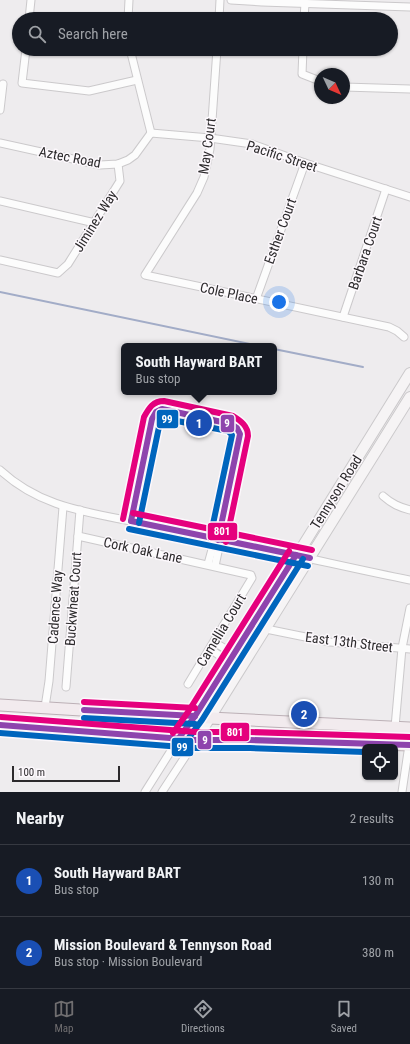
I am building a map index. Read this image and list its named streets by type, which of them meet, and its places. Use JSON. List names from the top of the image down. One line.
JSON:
{"streets":{"main road":["Tennyson Road"],"street":["May Court","Pacific Street","Aztec Road","Jiminez Way","Esther Court","Barbara Court","Cole Place","Cork Oak Lane","Buckwheat Court","Cadence Way","Camellia Court","East 13th Street"]},"crossings":[["May Court","Pacific Street"],["May Court","Cole Place"],["Pacific Street","Aztec Road"],["Pacific Street","Esther Court"],["Pacific Street","Barbara Court"],["Aztec Road","Jiminez Way"],["Esther Court","Cole Place"],["Barbara Court","Cole Place"],["Tennyson Road","East 13th Street"],["Cork Oak Lane","Buckwheat Court"],["Cork Oak Lane","Camellia Court"]],"lines":["transit line 801","transit line 9","transit line 99"],"scale_bar":"100 m","north":"bottom right","page":{"search":"Search here","popup":["South Hayward BART","Bus stop"],"pins":["1","2"],"scale":"100 m","heading":["Nearby","2 results"],"list":[{"mark":"1","name":"South Hayward BART","note":"Bus stop","value":"130 m"},{"mark":"2","name":"Mission Boulevard & Tennyson Road","note":"Bus stop · Mission Boulevard","value":"380 m"}],"nav":["Map","Directions","Saved"]}}
